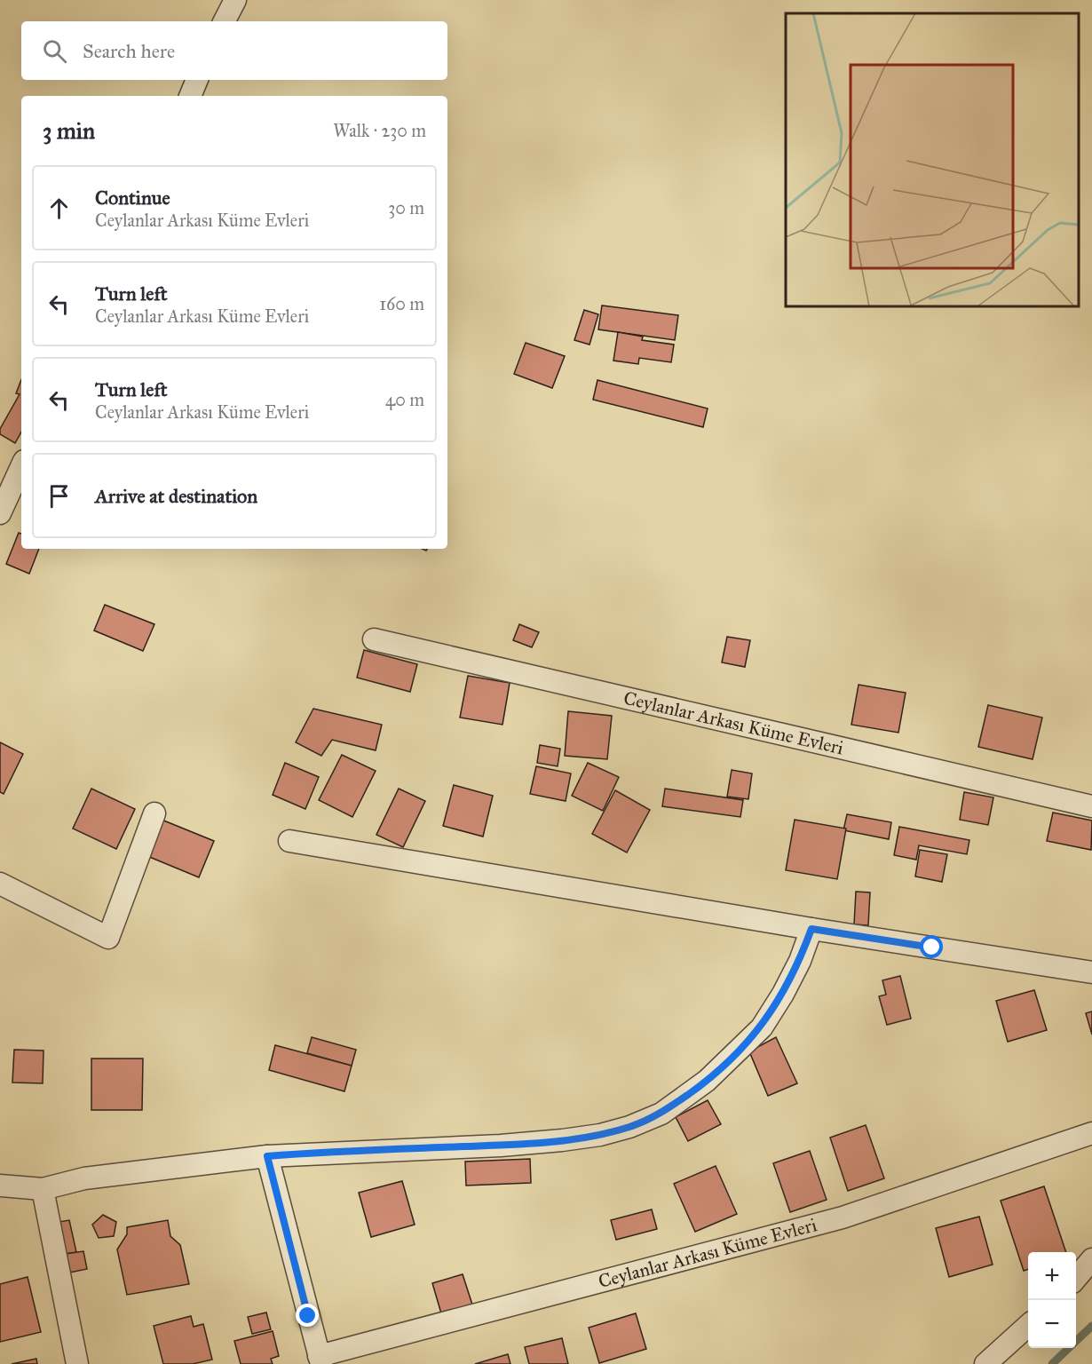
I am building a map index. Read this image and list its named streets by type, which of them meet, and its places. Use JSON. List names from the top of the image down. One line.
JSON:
{"streets":{"street":["Ceylanlar Arkası Küme Evleri"]},"page":{"search":"Search here","heading":["3 min","Walk · 230 m"],"list":[["Continue","Ceylanlar Arkası Küme Evleri","30 m"],["Turn left","Ceylanlar Arkası Küme Evleri","160 m"],["Turn left","Ceylanlar Arkası Küme Evleri","40 m"],"Arrive at destination"],"map_buttons":["+","−"]}}
